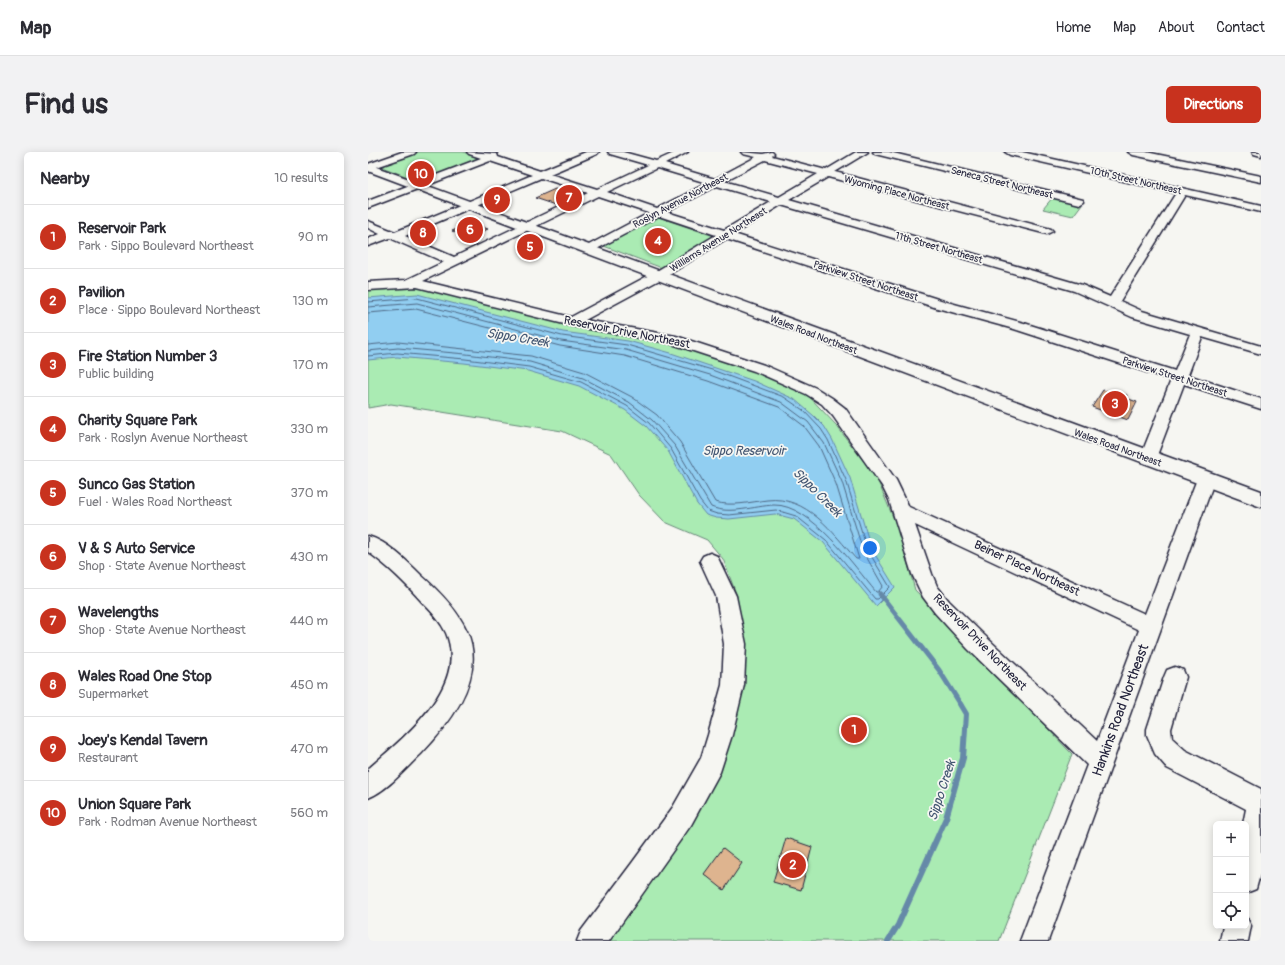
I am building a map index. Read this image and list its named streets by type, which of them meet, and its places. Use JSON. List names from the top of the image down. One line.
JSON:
{"streets":{"main road":["Wales Road Northeast"],"street":["10th Street Northeast","Seneca Street Northeast","Wyoming Place Northeast","Roslyn Avenue Northeast","Williams Avenue Northeast","11th Street Northeast","Parkview Street Northeast","Reservoir Drive Northeast","Beiner Place Northeast","Hankins Road Northeast"]},"crossings":[["Wyoming Place Northeast","Roslyn Avenue Northeast"],["Wyoming Place Northeast","Williams Avenue Northeast"],["Roslyn Avenue Northeast","11th Street Northeast"],["Roslyn Avenue Northeast","Parkview Street Northeast"],["Roslyn Avenue Northeast","Wales Road Northeast"],["Williams Avenue Northeast","11th Street Northeast"],["Williams Avenue Northeast","Parkview Street Northeast"],["Williams Avenue Northeast","Reservoir Drive Northeast"],["Williams Avenue Northeast","Wales Road Northeast"],["Reservoir Drive Northeast","Beiner Place Northeast"],["Reservoir Drive Northeast","Hankins Road Northeast"],["Wales Road Northeast","Hankins Road Northeast"],["Beiner Place Northeast","Hankins Road Northeast"]],"water":["Sippo Creek","Sippo Reservoir"],"page":{"header":"Map","nav":["Home","Map","About","Contact"],"buttons":"Directions","title":"Find us","heading":["Nearby","10 results"],"pins":["10","7","9","6","8","4","5","3","1","2"],"list":[{"mark":"1","name":"Reservoir Park","note":"Park · Sippo Boulevard Northeast","value":"90 m"},{"mark":"2","name":"Pavilion","note":"Place · Sippo Boulevard Northeast","value":"130 m"},{"mark":"3","name":"Fire Station Number 3","note":"Public building","value":"170 m"},{"mark":"4","name":"Charity Square Park","note":"Park · Roslyn Avenue Northeast","value":"330 m"},{"mark":"5","name":"Sunco Gas Station","note":"Fuel · Wales Road Northeast","value":"370 m"},{"mark":"6","name":"V & S Auto Service","note":"Shop · State Avenue Northeast","value":"430 m"},{"mark":"7","name":"Wavelengths","note":"Shop · State Avenue Northeast","value":"440 m"},{"mark":"8","name":"Wales Road One Stop","note":"Supermarket","value":"450 m"},{"mark":"9","name":"Joey's Kendal Tavern","note":"Restaurant","value":"470 m"},{"mark":"10","name":"Union Square Park","note":"Park · Rodman Avenue Northeast","value":"560 m"}],"map_buttons":["+","−"]}}
